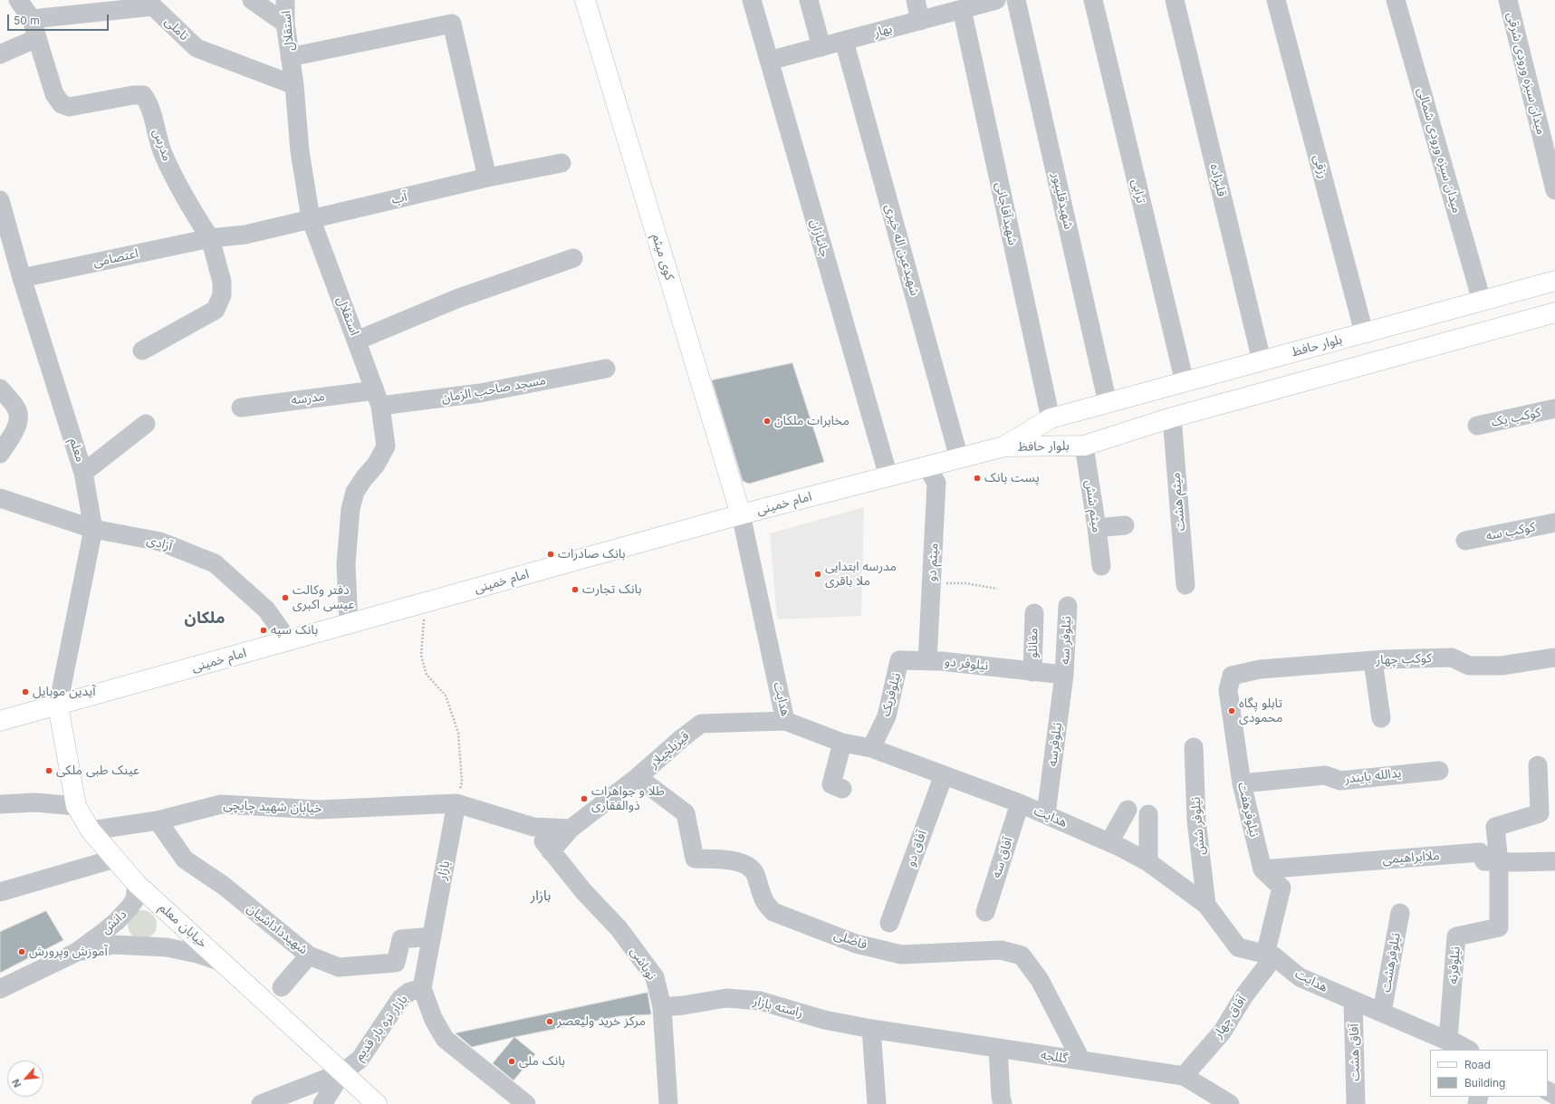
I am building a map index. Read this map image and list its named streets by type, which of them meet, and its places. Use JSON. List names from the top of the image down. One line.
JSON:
{"streets":{"main road":["کوی میثم","بلوار حافظ","امام خمینی","خیابان معلم"],"street":["تاملی","استقلال","بهار","میدان سبزه ورودی شرقی","مدرس","میدان سبزه ورودی شمالی","رزقی","قلیزاده","ترابی","آب","شهیدقلیپور","شهیدآقاجانی","جانبازان","شهیدعین اله خیری","اعتصامی","مسجد صاحب الزمان","مدرسه","کوکب یک","معلم","میثم هشت","میثم شش","کوکب سه","آزادی","میثم دو","نیلوفر سه","مغانلو","کوکب چهار","نیلوفر دو","نیلوفریک","هدایت","نیلوفرسه","قیزیلچیلار","یدالله بایندر","خیابان شهید چایچی","نیلوفرهفت","نیلوفر شش","آفاق دو","آفاق سه","ملاابراهیمی","بازار","دانش","شهیدداداشیان","فاضلی","نیلوفرهشت","نوباشی","نیلوفرنه","راسته بازار","آفاق چهار","بازار تره بار قدیم","آفاق هشت","گللجه"]},"crossings":[["تاملی","استقلال"],["استقلال","آب"],["استقلال","مسجد صاحب الزمان"],["استقلال","مدرسه"],["استقلال","امام خمینی"],["بهار","شهیدآقاجانی"],["بهار","جانبازان"],["بهار","شهیدعین اله خیری"],["مدرس","اعتصامی"],["میدان سبزه ورودی شمالی","بلوار حافظ"],["رزقی","بلوار حافظ"],["قلیزاده","بلوار حافظ"],["ترابی","بلوار حافظ"],["شهیدقلیپور","بلوار حافظ"],["شهیدآقاجانی","بلوار حافظ"],["جانبازان","امام خمینی"],["شهیدعین اله خیری","امام خمینی"],["کوی میثم","امام خمینی"],["کوی میثم","هدایت"],["اعتصامی","معلم"],["بلوار حافظ","میثم هشت"],["بلوار حافظ","امام خمینی"],["بلوار حافظ","میثم شش"],["مسجد صاحب الزمان","مدرسه"],["معلم","امام خمینی"],["معلم","آزادی"],["معلم","خیابان معلم"],["امام خمینی","آزادی"],["امام خمینی","میثم دو"],["امام خمینی","هدایت"],["امام خمینی","خیابان معلم"],["میثم دو","نیلوفر دو"],["نیلوفر سه","نیلوفر دو"],["نیلوفر سه","نیلوفرسه"],["مغانلو","نیلوفر دو"],["کوکب چهار","نیلوفرهفت"],["نیلوفر دو","نیلوفریک"],["نیلوفر دو","نیلوفرسه"],["نیلوفریک","هدایت"],["هدایت","نیلوفرسه"],["هدایت","قیزیلچیلار"],["هدایت","نیلوفر شش"],["هدایت","آفاق دو"],["هدایت","آفاق سه"],["هدایت","نیلوفرهشت"],["هدایت","نیلوفرنه"],["هدایت","آفاق چهار"],["هدایت","آفاق هشت"],["قیزیلچیلار","فاضلی"],["قیزیلچیلار","نوباشی"],["یدالله بایندر","نیلوفرهفت"],["خیابان شهید چایچی","بازار"],["خیابان شهید چایچی","خیابان معلم"],["خیابان شهید چایچی","شهیدداداشیان"],["نیلوفرهفت","ملاابراهیمی"],["ملاابراهیمی","نیلوفرنه"],["بازار","شهیدداداشیان"],["بازار","بازار تره بار قدیم"],["دانش","خیابان معلم"],["خیابان معلم","بازار تره بار قدیم"],["فاضلی","گللجه"],["نوباشی","راسته بازار"],["راسته بازار","گللجه"],["آفاق چهار","گللجه"]],"districts":["ملکان","بازار"],"places":["مخابرات ملکان","پست بانک","بانک صادرات","مدرسه ابتدایی ملا باقری","بانک تجارت","دفتر وکالت عیسی اکبری","بانک سپه","آیدین موبایل","تابلو پگاه محمودی","عینک طبی ملکی","طلا و جواهرات ذوالفقاری","آموزش وپرورش","مرکز خرید ولیعصر","بانک ملی"],"legend":["Road","Building"],"scale_bar":"50 m","north":"bottom left"}
